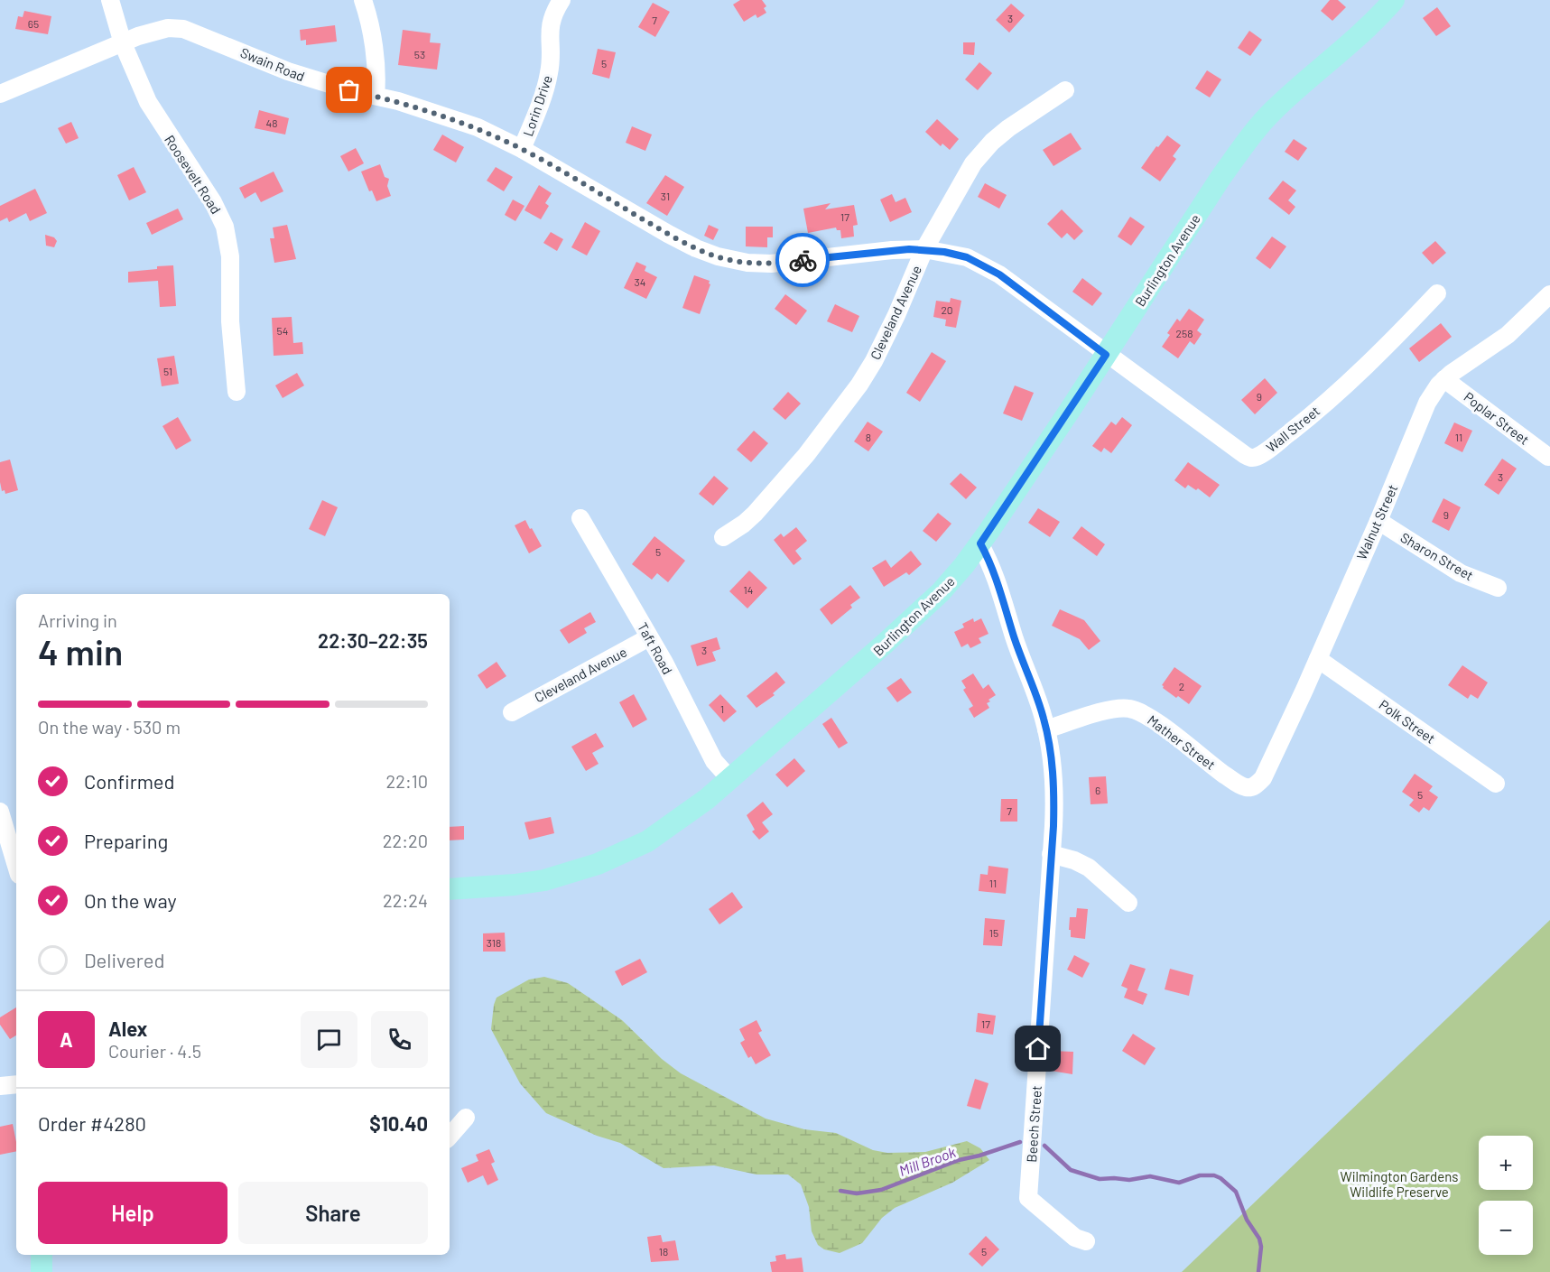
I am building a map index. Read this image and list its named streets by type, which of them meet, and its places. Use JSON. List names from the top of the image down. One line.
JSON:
{"streets":{"main road":["Burlington Avenue"],"street":["Swain Road","Lorin Drive","Roosevelt Road","Cleveland Avenue","Poplar Street","Wall Street","Walnut Street","Sharon Street","Taft Road","Polk Street","Mather Street","Beech Street"]},"crossings":[["Swain Road","Lorin Drive"],["Swain Road","Roosevelt Road"],["Swain Road","Burlington Avenue"],["Swain Road","Cleveland Avenue"],["Swain Road","Wall Street"],["Burlington Avenue","Wall Street"],["Burlington Avenue","Taft Road"],["Burlington Avenue","Beech Street"],["Cleveland Avenue","Taft Road"],["Poplar Street","Walnut Street"],["Walnut Street","Sharon Street"],["Walnut Street","Polk Street"],["Walnut Street","Mather Street"],["Mather Street","Beech Street"]],"water":["Mill Brook"],"parks":["Wilmington Gardens Wildlife Preserve"],"house_numbers":["3","7","65","53","5","48","31","17","34","20","54","258","51","9","8","11","3","9","5","14","3","2","1","6","5","7","11","15","318","17","18","5"],"page":{"heading":["4 min","Arriving in","22:30–22:35"],"panel":["Alex","Courier · 4.5","Order #4280","$10.40"],"bar":"On the way · 530 m","list":[["Confirmed","22:10"],["Preparing","22:20"],["On the way","22:24"],"Delivered"],"round":"A","map_buttons":["+","−"],"buttons":["Help","Share"]}}
